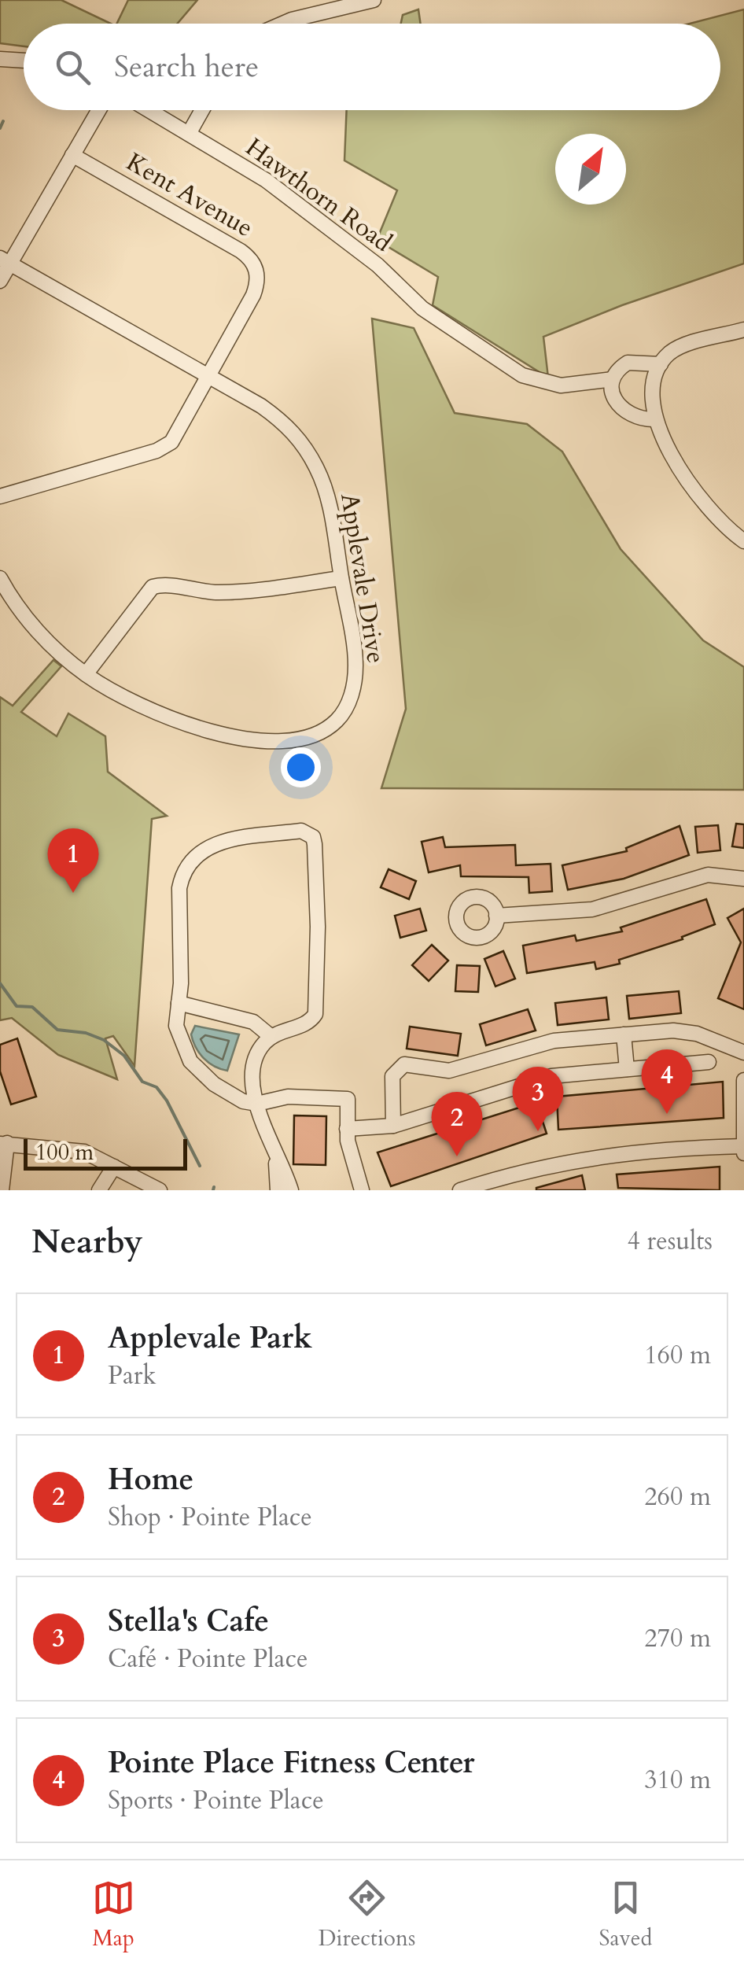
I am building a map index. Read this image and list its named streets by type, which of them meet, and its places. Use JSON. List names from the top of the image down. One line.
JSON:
{"streets":{"street":["Kent Avenue","Hawthorn Road","Applevale Drive"]},"crossings":[["Kent Avenue","Applevale Drive"]],"scale_bar":"100 m","north":"top right","page":{"search":"Search here","pins":["1","4","3","2"],"scale":"100 m","heading":["Nearby","4 results"],"list":[{"mark":"1","name":"Applevale Park","note":"Park","value":"160 m"},{"mark":"2","name":"Home","note":"Shop · Pointe Place","value":"260 m"},{"mark":"3","name":"Stella's Cafe","note":"Café · Pointe Place","value":"270 m"},{"mark":"4","name":"Pointe Place Fitness Center","note":"Sports · Pointe Place","value":"310 m"}],"nav":["Map","Directions","Saved"]}}
